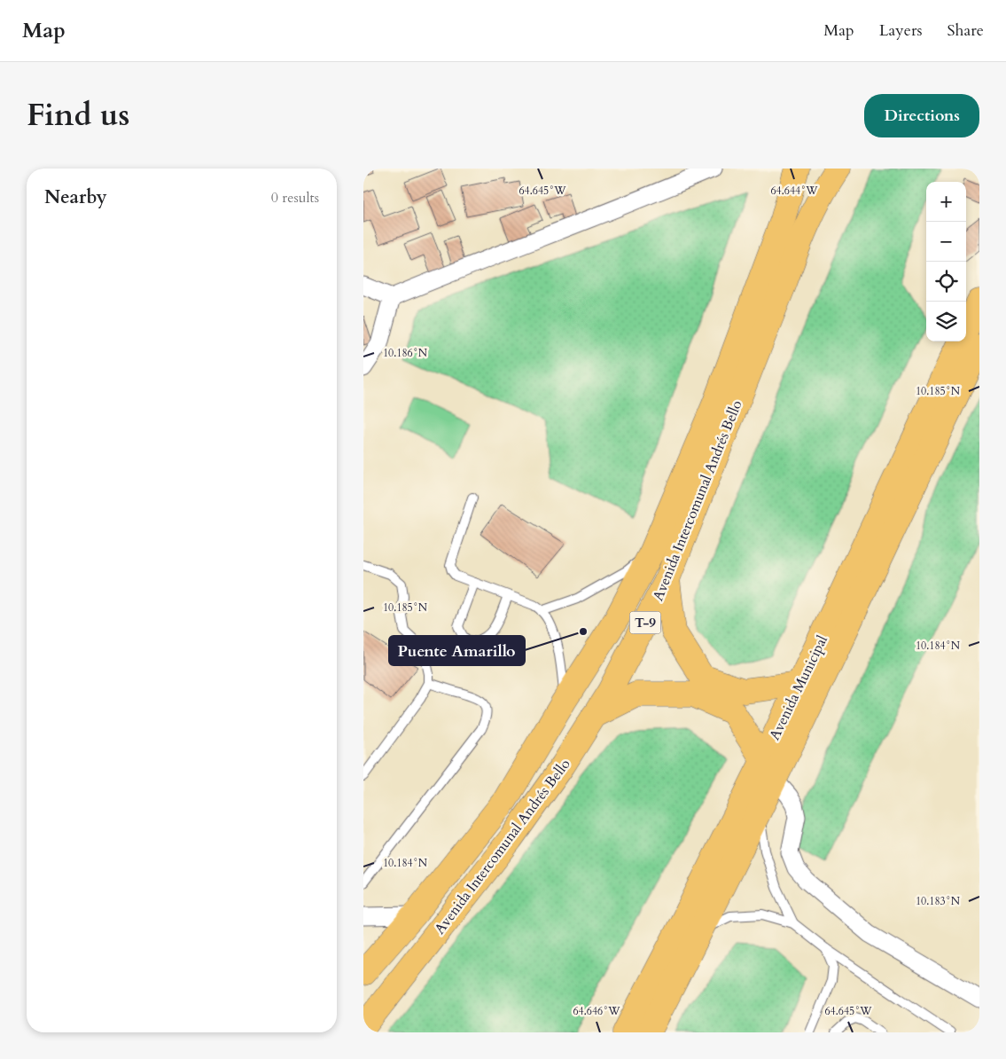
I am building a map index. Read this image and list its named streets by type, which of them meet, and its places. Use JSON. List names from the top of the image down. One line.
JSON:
{"streets":{"highway":["Avenida Intercomunal Andrés Bello","T-9","Avenida Municipal"]},"places":["Puente Amarillo"],"page":{"header":"Map","nav":["Map","Layers","Share"],"title":"Find us","buttons":"Directions","heading":["Nearby","0 results"],"map_buttons":["+","−"]},"coordinates":["64.645°W","64.644°W","10.186°N","10.185°N","10.184°N","10.183°N","64.646°W"]}
